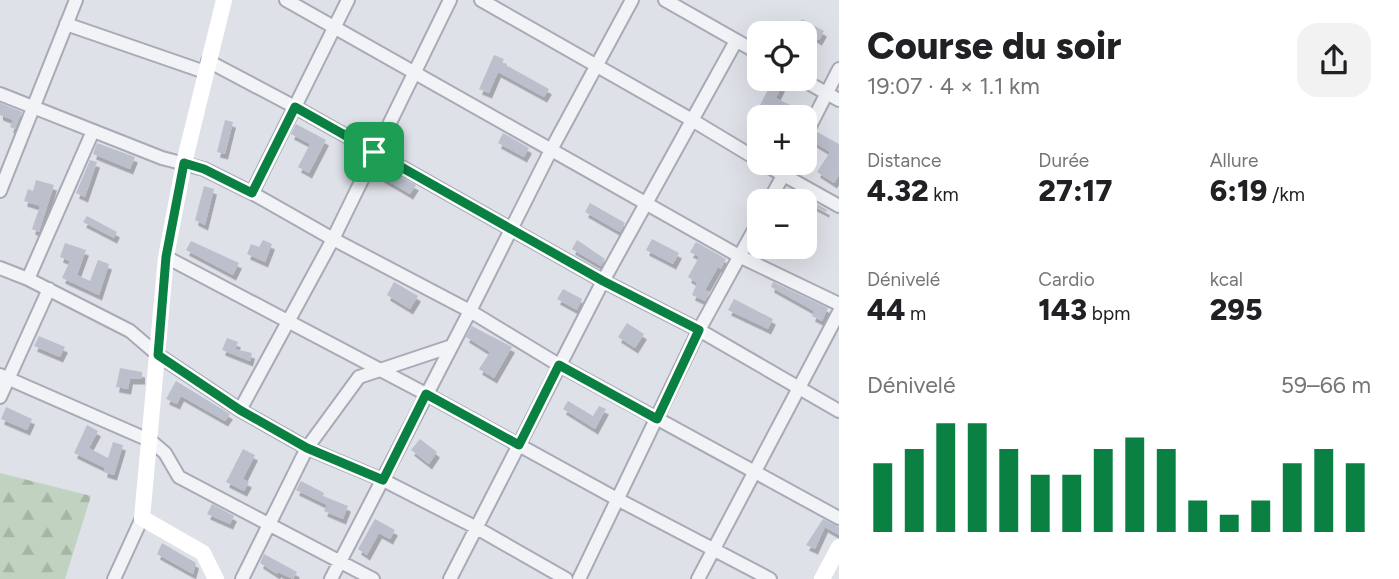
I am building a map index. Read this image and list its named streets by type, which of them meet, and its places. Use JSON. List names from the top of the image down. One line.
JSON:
{"page":{"heading":["Course du soir","19:07 · 4 × 1.1 km"],"map_buttons":["+","−"],"stats":[["Distance","4.32 km"],["Durée","27:17"],["Allure","6:19 /km"],["Dénivelé","44 m"],["Cardio","143 bpm"],["kcal","295"]],"chart":["Dénivelé","59–66 m"]}}
